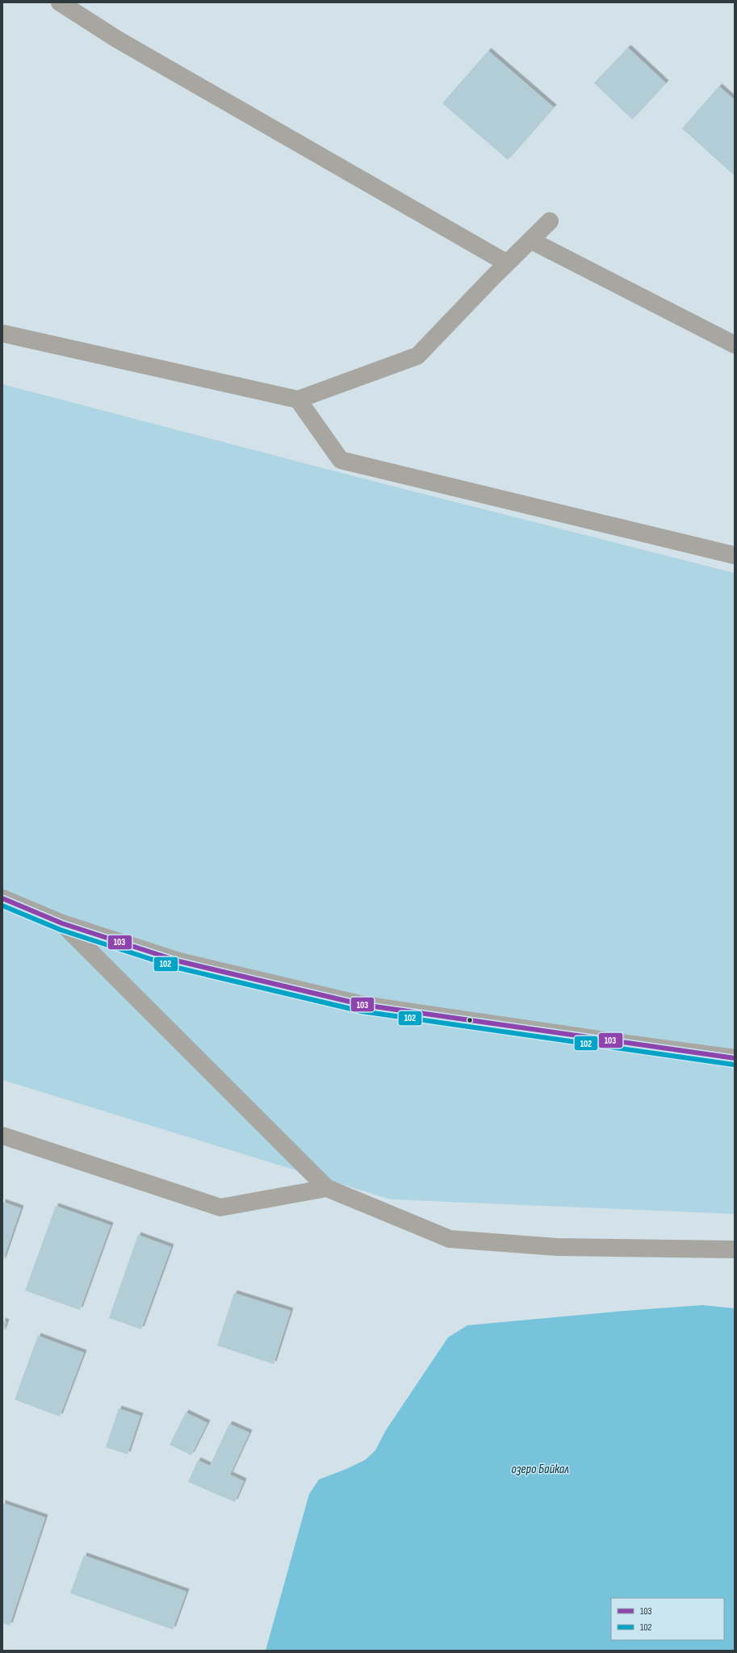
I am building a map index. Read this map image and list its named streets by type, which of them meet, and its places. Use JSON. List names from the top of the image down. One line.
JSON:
{"water":["озеро Байкал"],"lines":["transit line 103","transit line 102"],"legend":["103","102"]}
